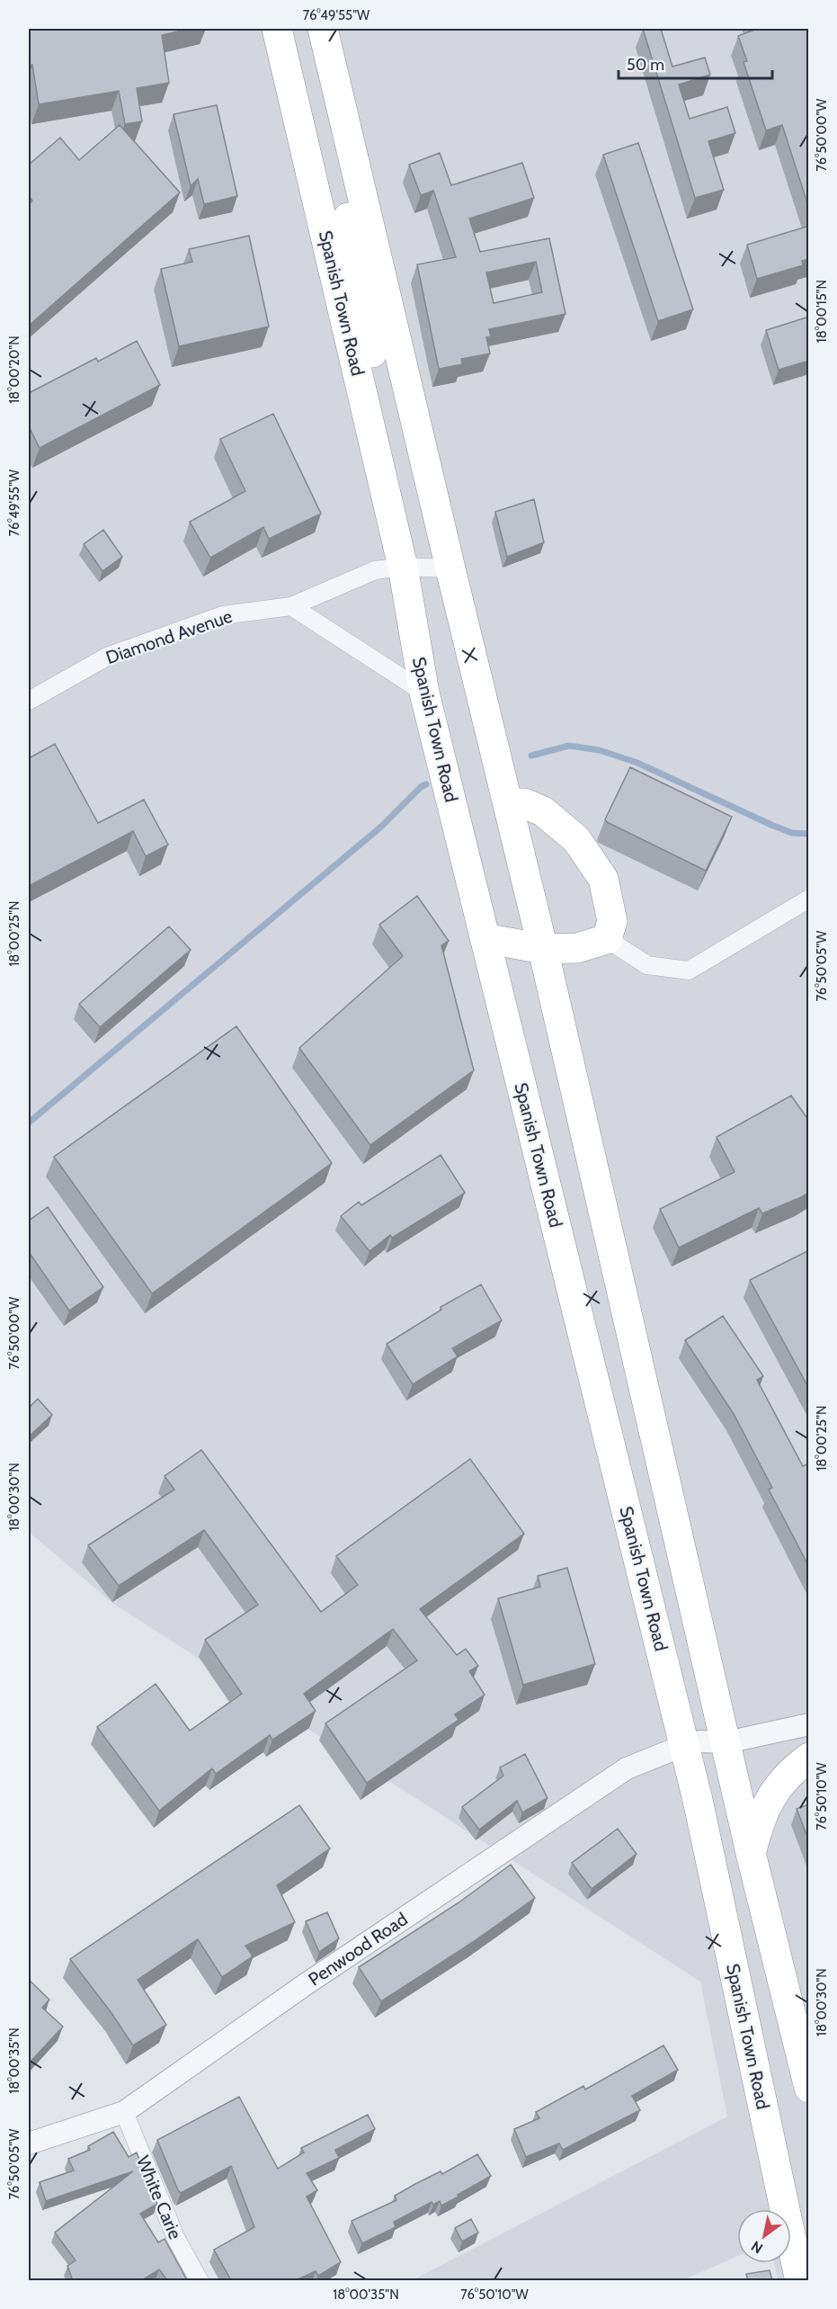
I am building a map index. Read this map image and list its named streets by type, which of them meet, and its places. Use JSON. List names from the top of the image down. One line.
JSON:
{"streets":{"highway":["Spanish Town Road"],"street":["Diamond Avenue","Penwood Road","White Carie"]},"crossings":[["Spanish Town Road","Diamond Avenue"],["Spanish Town Road","Penwood Road"],["Penwood Road","White Carie"]],"scale_bar":"50 m","north":"bottom left","coordinates":["76°49'55\"W","76°50'00\"W","18°00'15\"N","18°00'20\"N","18°00'25\"N","76°50'05\"W","18°00'30\"N","76°50'10\"W","18°00'35\"N"]}
